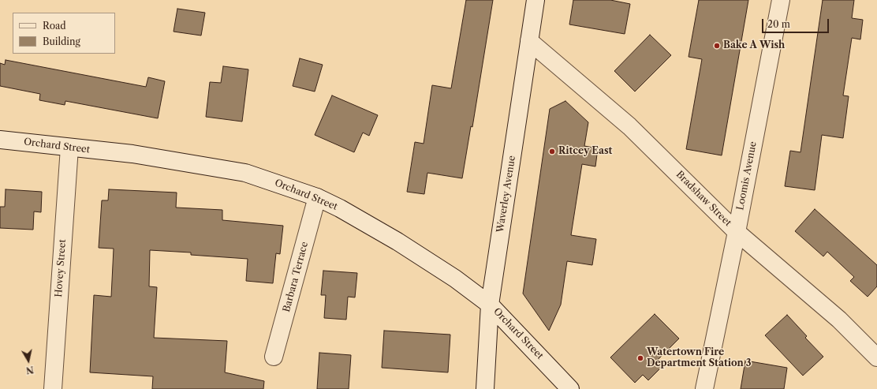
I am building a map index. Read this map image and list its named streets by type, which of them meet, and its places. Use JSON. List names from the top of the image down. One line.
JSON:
{"streets":{"street":["Orchard Street","Loomis Avenue","Waverley Avenue","Bradshaw Street","Hovey Street","Barbara Terrace"]},"crossings":[["Orchard Street","Waverley Avenue"],["Orchard Street","Hovey Street"],["Orchard Street","Barbara Terrace"],["Loomis Avenue","Bradshaw Street"],["Waverley Avenue","Bradshaw Street"]],"places":["Bake A Wish","Ritcey East","Watertown Fire Department Station 3"],"legend":["Road","Building"],"scale_bar":"20 m","north":"bottom"}
